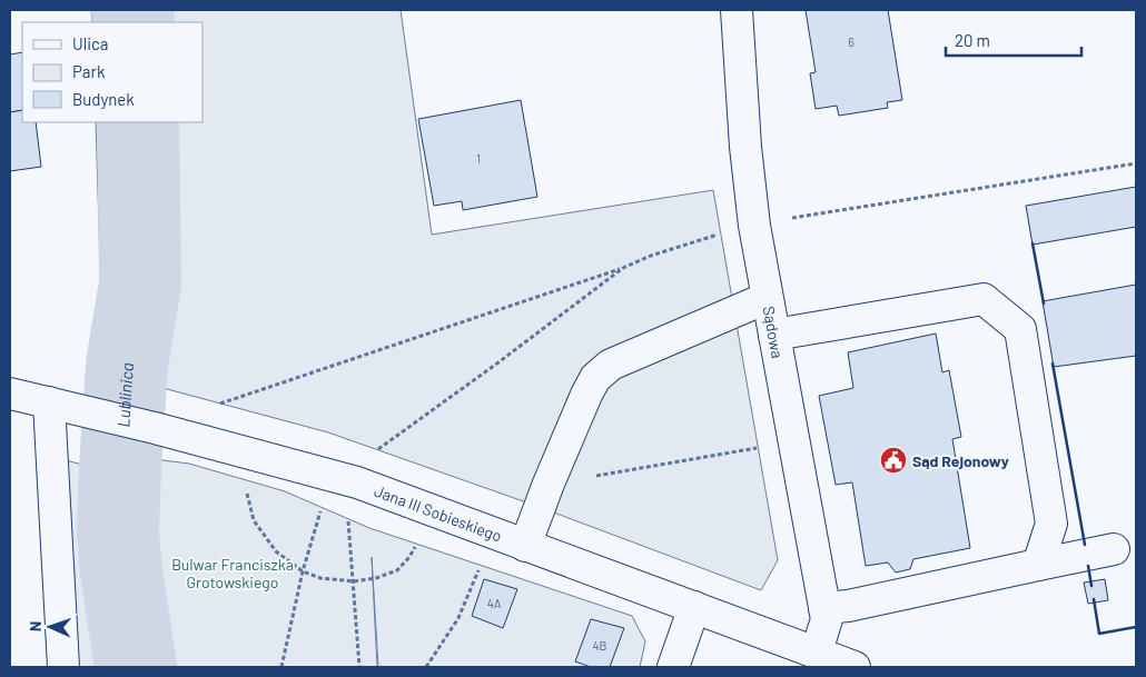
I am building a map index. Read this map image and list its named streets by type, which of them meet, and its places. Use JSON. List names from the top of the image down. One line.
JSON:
{"streets":{"street":["Sądowa","Jana III Sobieskiego"]},"crossings":[["Sądowa","Jana III Sobieskiego"]],"water":["Lublinica"],"parks":["Bulwar Franciszka Grotowskiego"],"places":{"public building":["Sąd Rejonowy"]},"house_numbers":["6","1","4A","4B"],"legend":["Ulica","Park","Budynek"],"scale_bar":"20 m","north":"left"}
